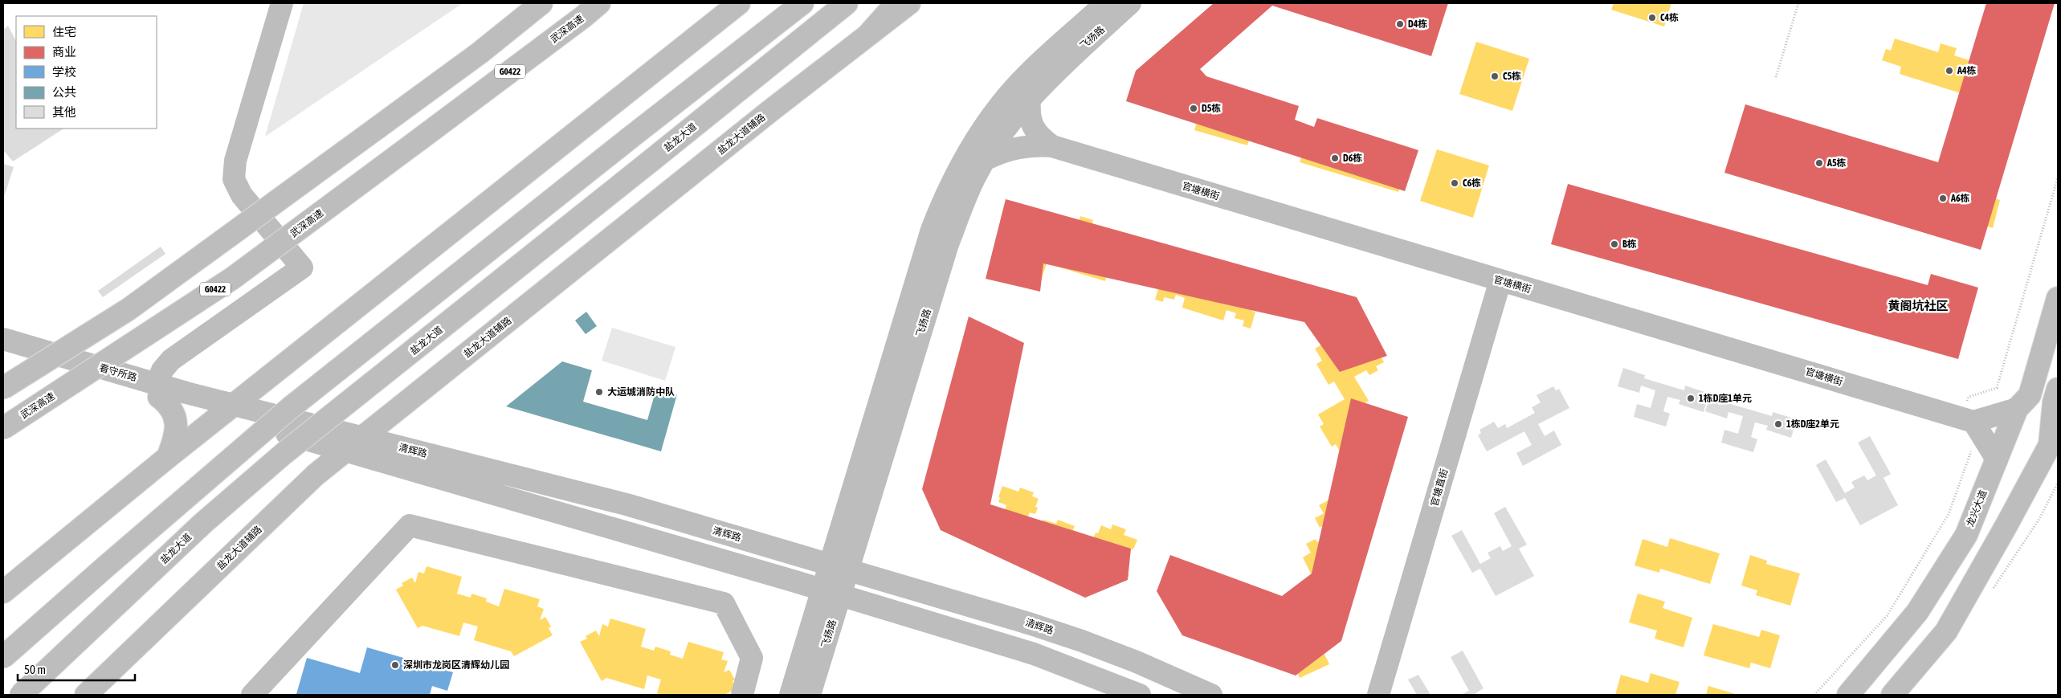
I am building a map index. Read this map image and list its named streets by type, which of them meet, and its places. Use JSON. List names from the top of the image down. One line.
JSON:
{"streets":{"main road":["武深高速","飞扬路","G0422","盐龙大道辅路","盐龙大道","官塘横街","看守所路","清辉路","官塘直街","龙兴大道"]},"crossings":[["飞扬路","官塘横街"],["飞扬路","清辉路"],["盐龙大道辅路","清辉路"],["官塘横街","官塘直街"],["看守所路","清辉路"]],"districts":["黄阁坑社区"],"places":["C4栋","D4栋","A4栋","C5栋","D5栋","D6栋","A5栋","C6栋","A6栋","B栋","大运城消防中队","1栋D座1单元","1栋D座2单元","深圳市龙岗区清辉幼儿园"],"legend":["住宅","商业","学校","公共","其他"],"scale_bar":"50 m"}
